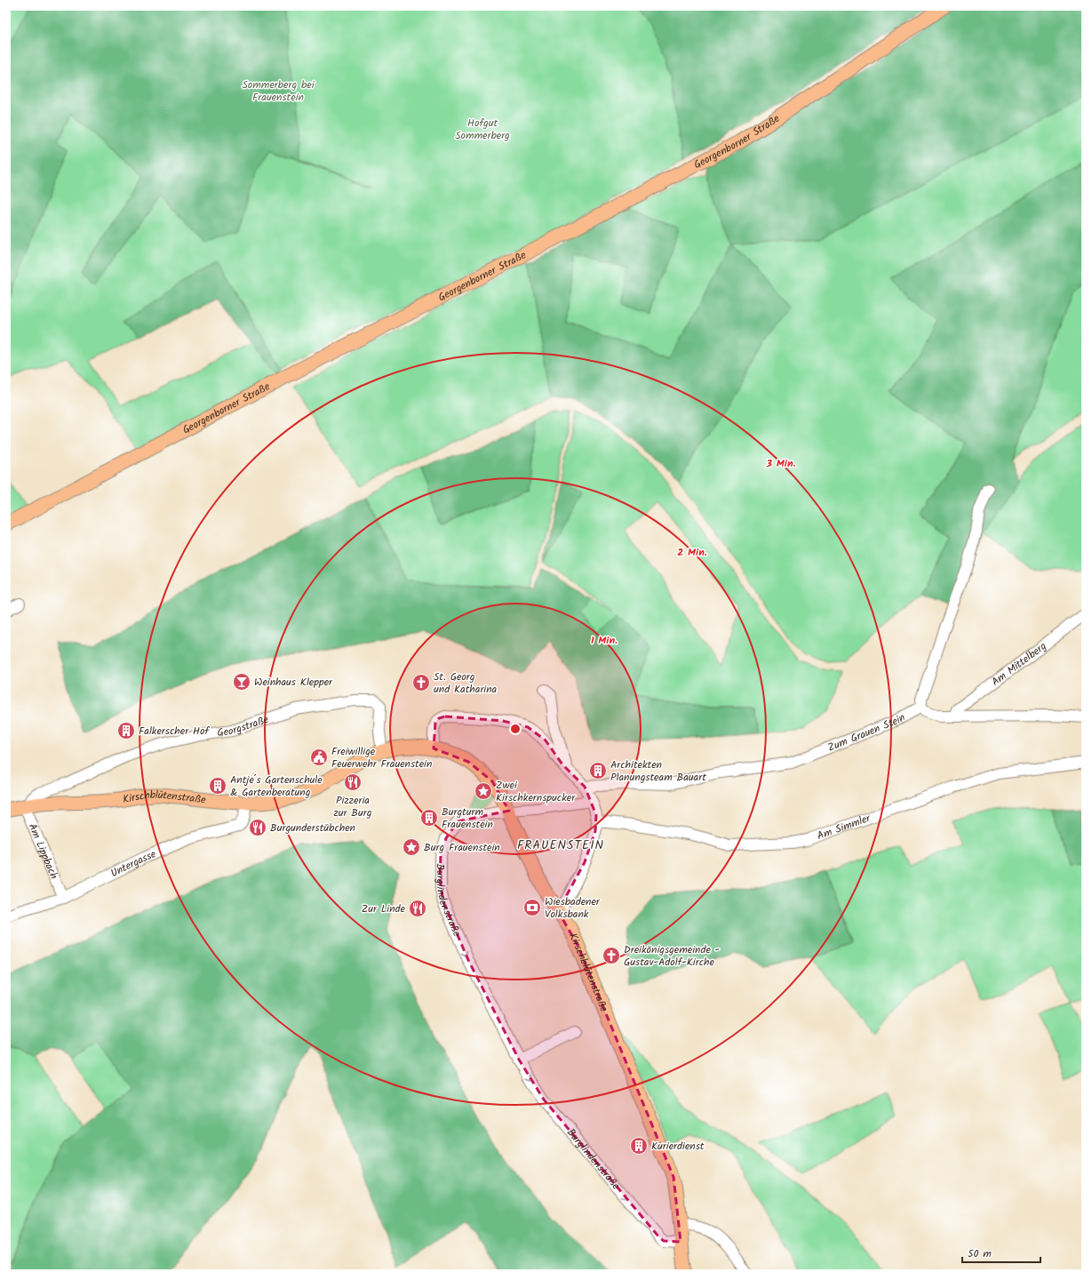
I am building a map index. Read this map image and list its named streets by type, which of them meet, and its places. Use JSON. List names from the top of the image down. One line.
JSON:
{"streets":{"main road":["Georgenborner Straße","Kirschblütenstraße"],"street":["Am Mittelberg","Georgstraße","Zum Grauen Stein","Am Simmler","Am Lippbach","Untergasse","Burglindenstraße"]},"crossings":[["Georgstraße","Kirschblütenstraße"],["Georgstraße","Am Lippbach"],["Kirschblütenstraße","Am Lippbach"],["Kirschblütenstraße","Untergasse"],["Kirschblütenstraße","Burglindenstraße"],["Am Lippbach","Untergasse"]],"one_way":["Burglindenstraße"],"districts":["FRAUENSTEIN"],"parks":["Sommerberg bei Frauenstein","Hofgut Sommerberg"],"places":{"bar":["Weinhaus Klepper"],"church":["St. Georg und Katharina","Dreikönigsgemeinde - Gustav-Adolf-Kirche"],"building":["Falkerscher Hof","Architekten Planungsteam Bauart","Antje´s Gartenschule & Gartenberatung","Burgturm Frauenstein","Kurierdienst"],"public building":["Freiwillige Feuerwehr Frauenstein"],"restaurant":["Pizzeria zur Burg","Burgunderstübchen","Zur Linde"],"place":["Zwei Kirschkernspucker","Burg Frauenstein"],"bank":["Wiesbadener Volksbank"]},"scale_bar":"50 m","rings":["3 Min.","2 Min.","1 Min."]}
